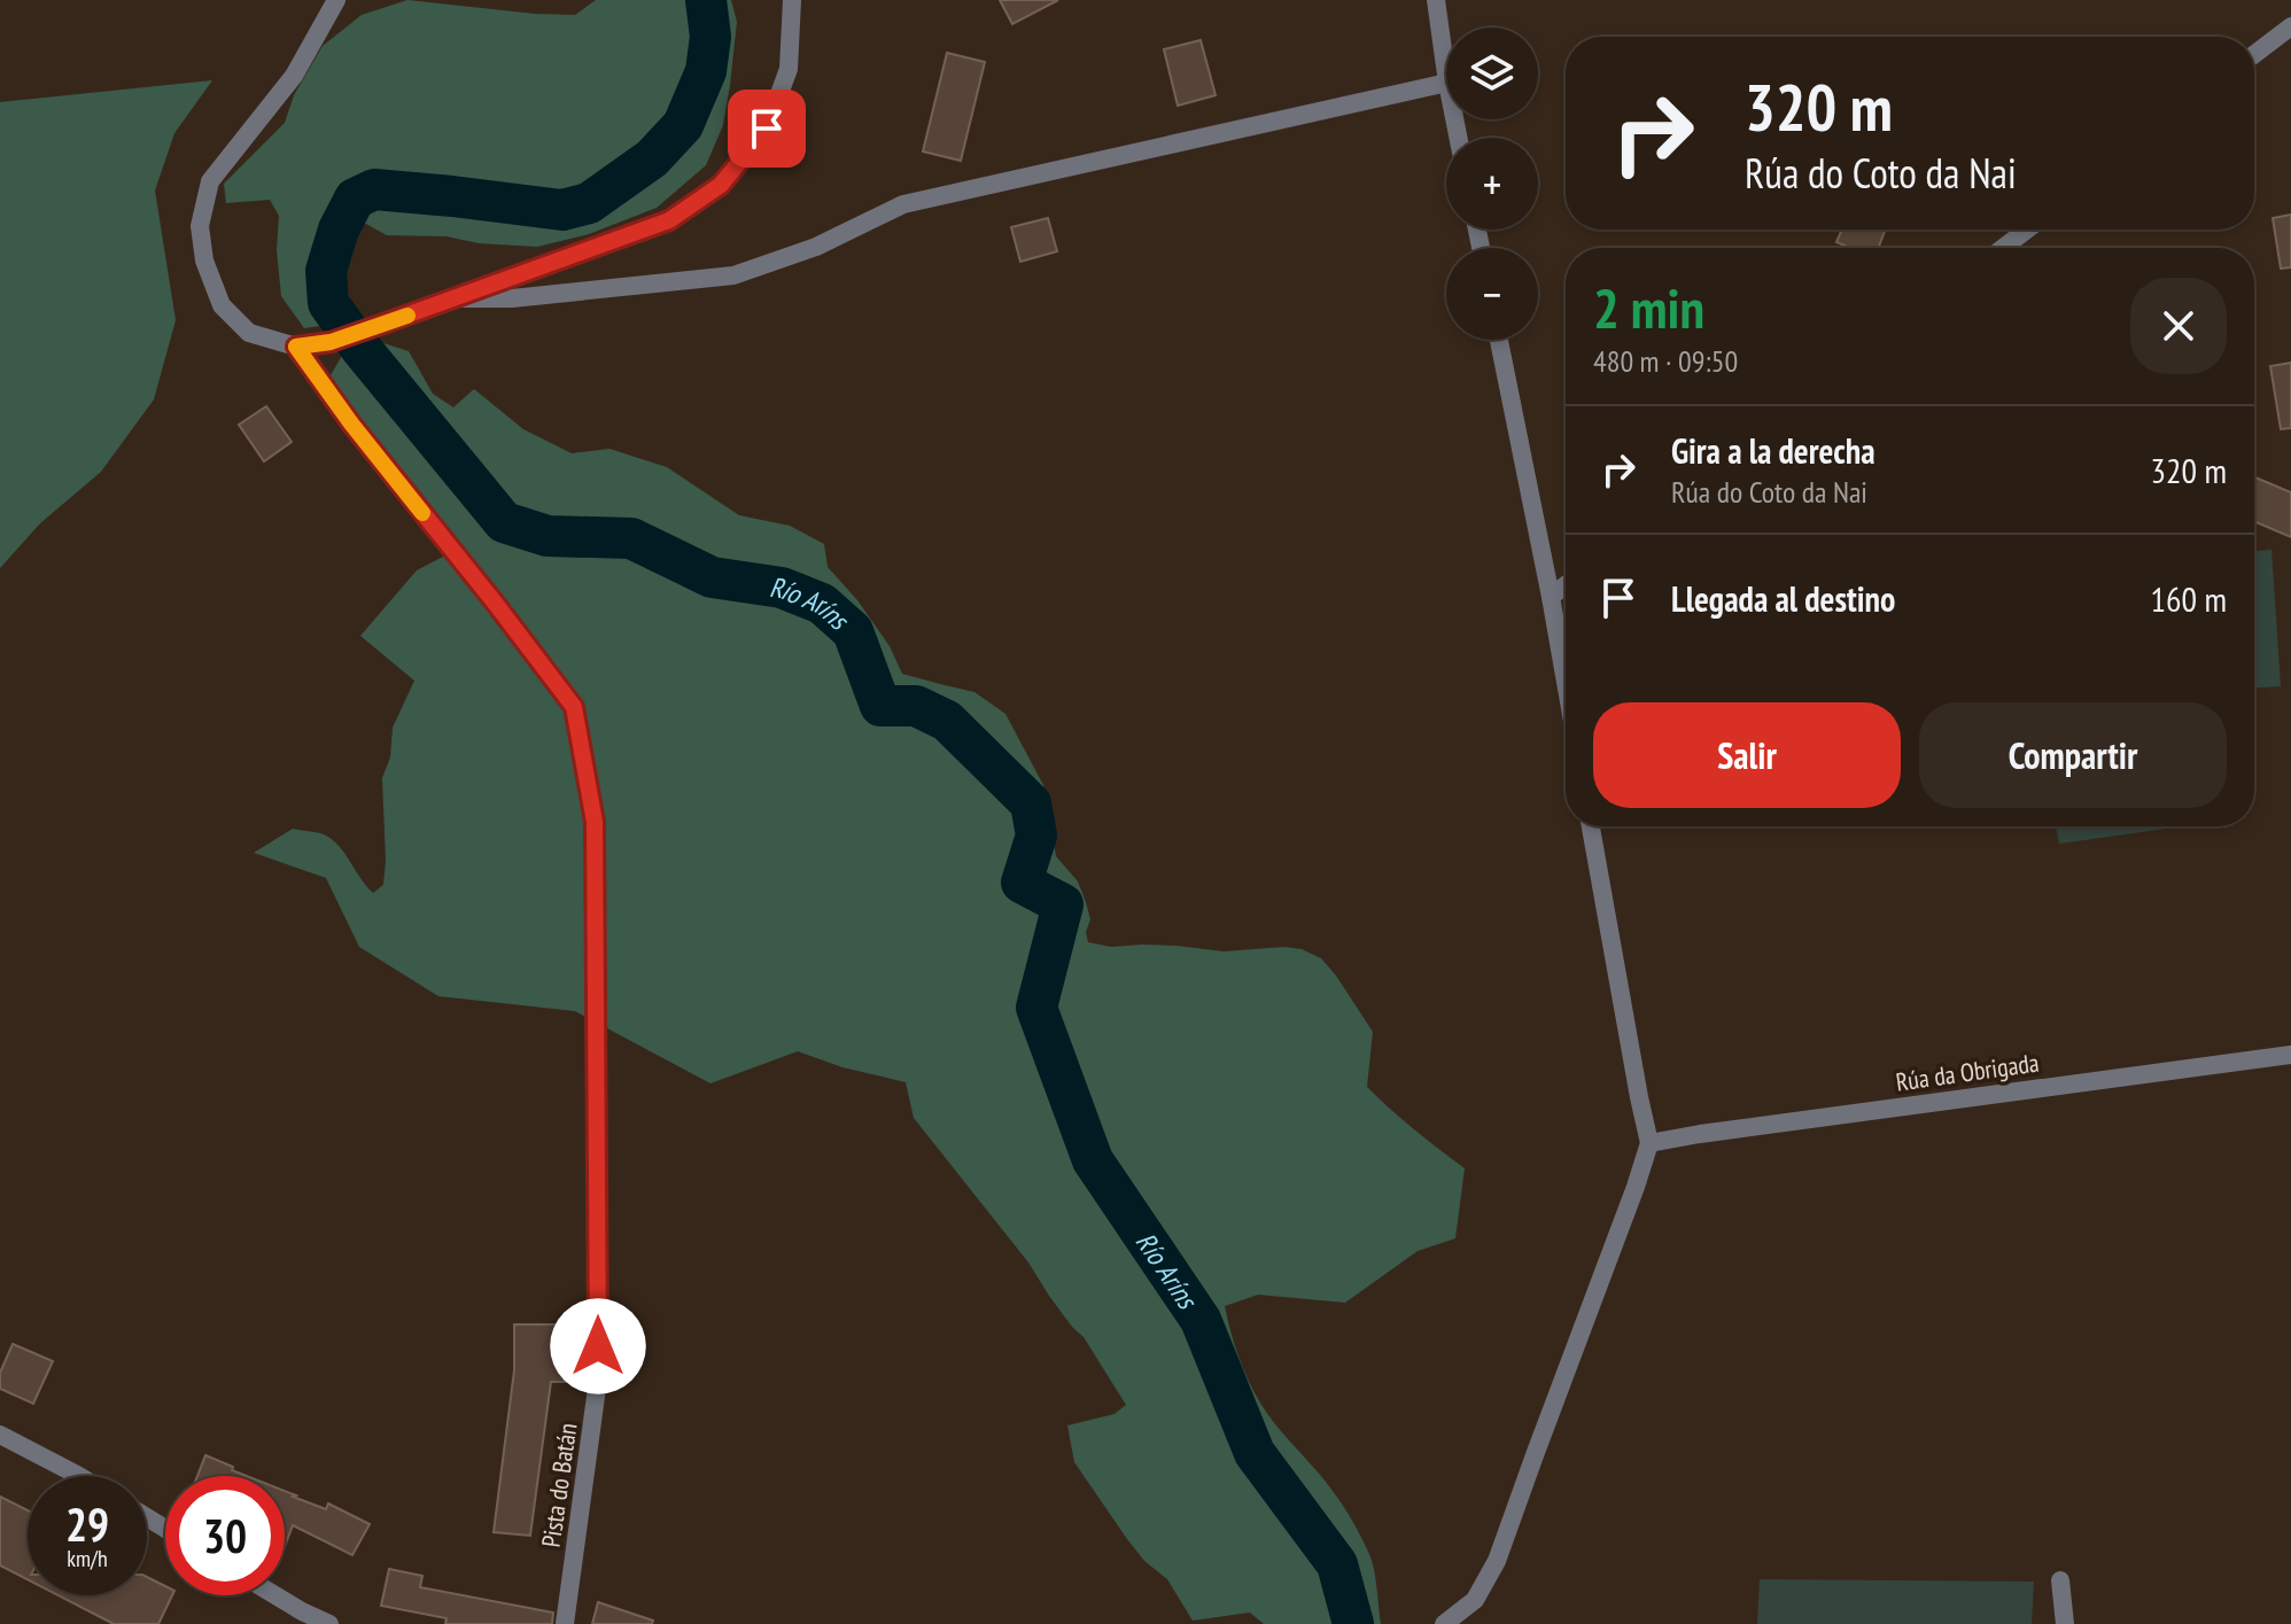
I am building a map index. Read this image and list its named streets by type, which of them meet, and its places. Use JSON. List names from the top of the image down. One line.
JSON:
{"streets":{"street":["Rúa da Obrigada","Pista do Batán"]},"water":["Río Aríns"],"page":{"map_buttons":["+","−"],"turn":["320 m","Rúa do Coto da Nai"],"heading":["2 min","480 m · 09:50"],"list":[{"name":"Gira a la derecha","note":"Rúa do Coto da Nai","value":"320 m"},{"name":"Llegada al destino","value":"160 m"}],"buttons":["Salir","Compartir"],"speed":"29 km/h","limit":"30"}}
